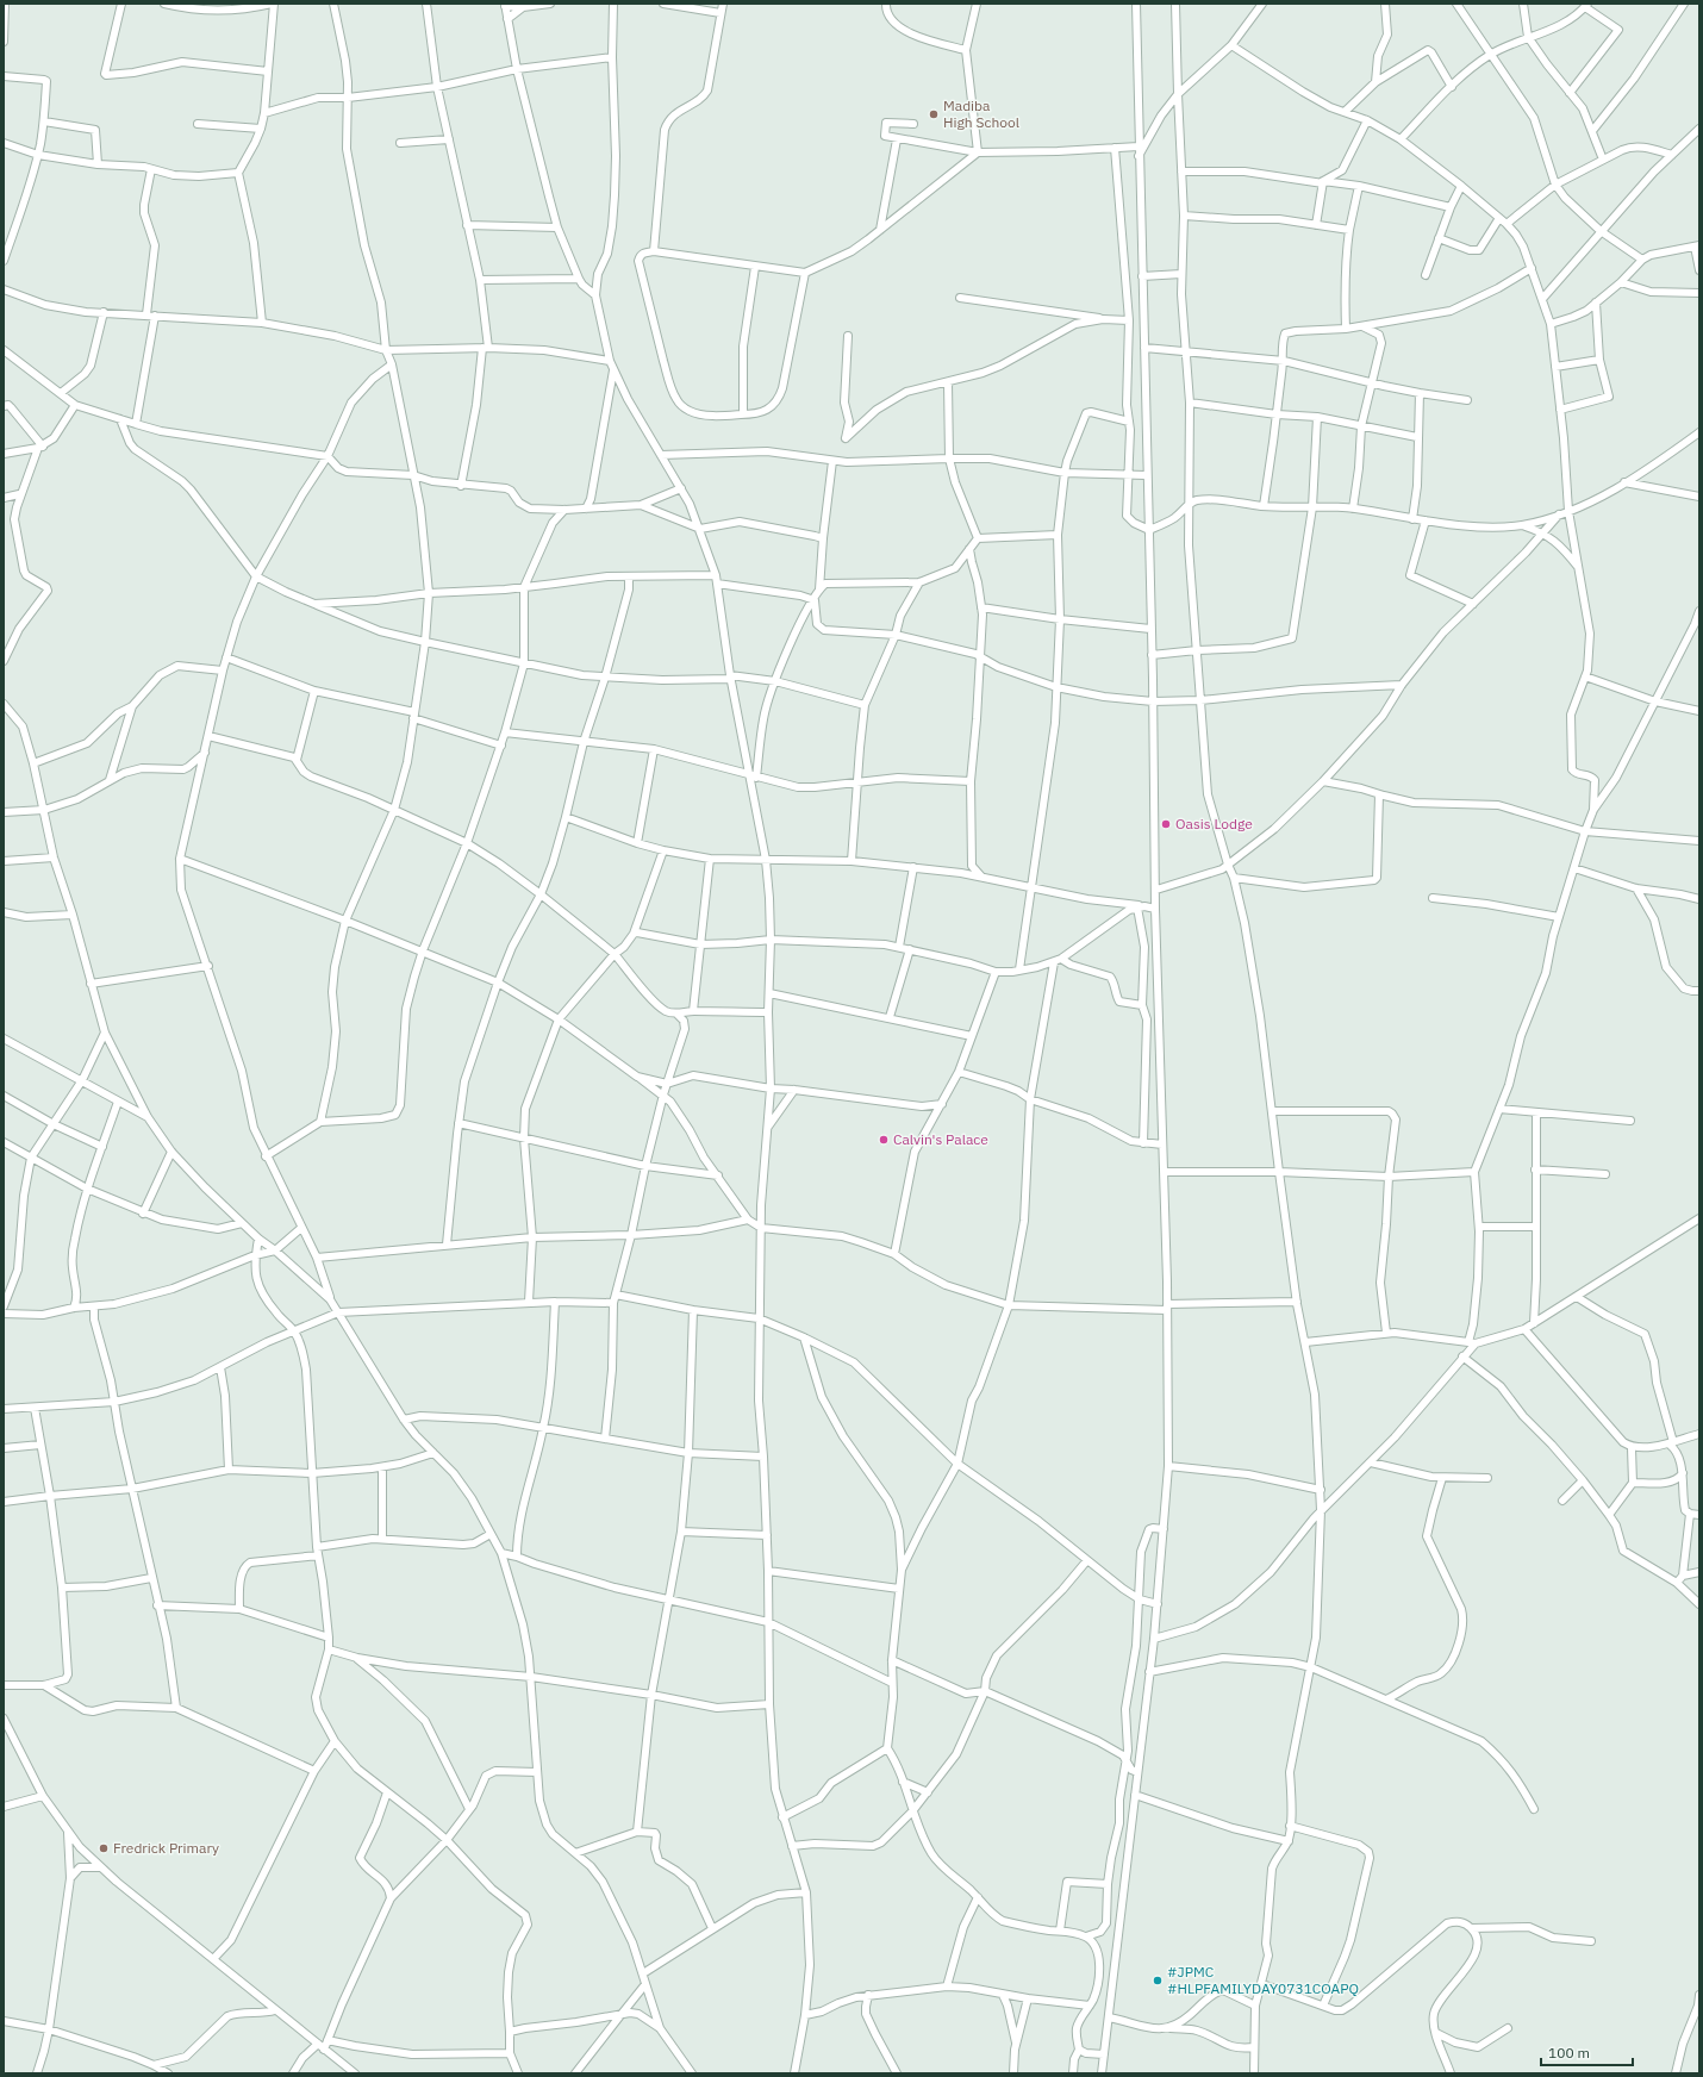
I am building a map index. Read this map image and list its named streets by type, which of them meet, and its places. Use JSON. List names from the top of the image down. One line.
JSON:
{"places":["Madiba High School","Oasis Lodge","Calvin's Palace","Fredrick Primary","#JPMC #HLPFAMILYDAY0731COAPQ"],"scale_bar":"100 m"}
